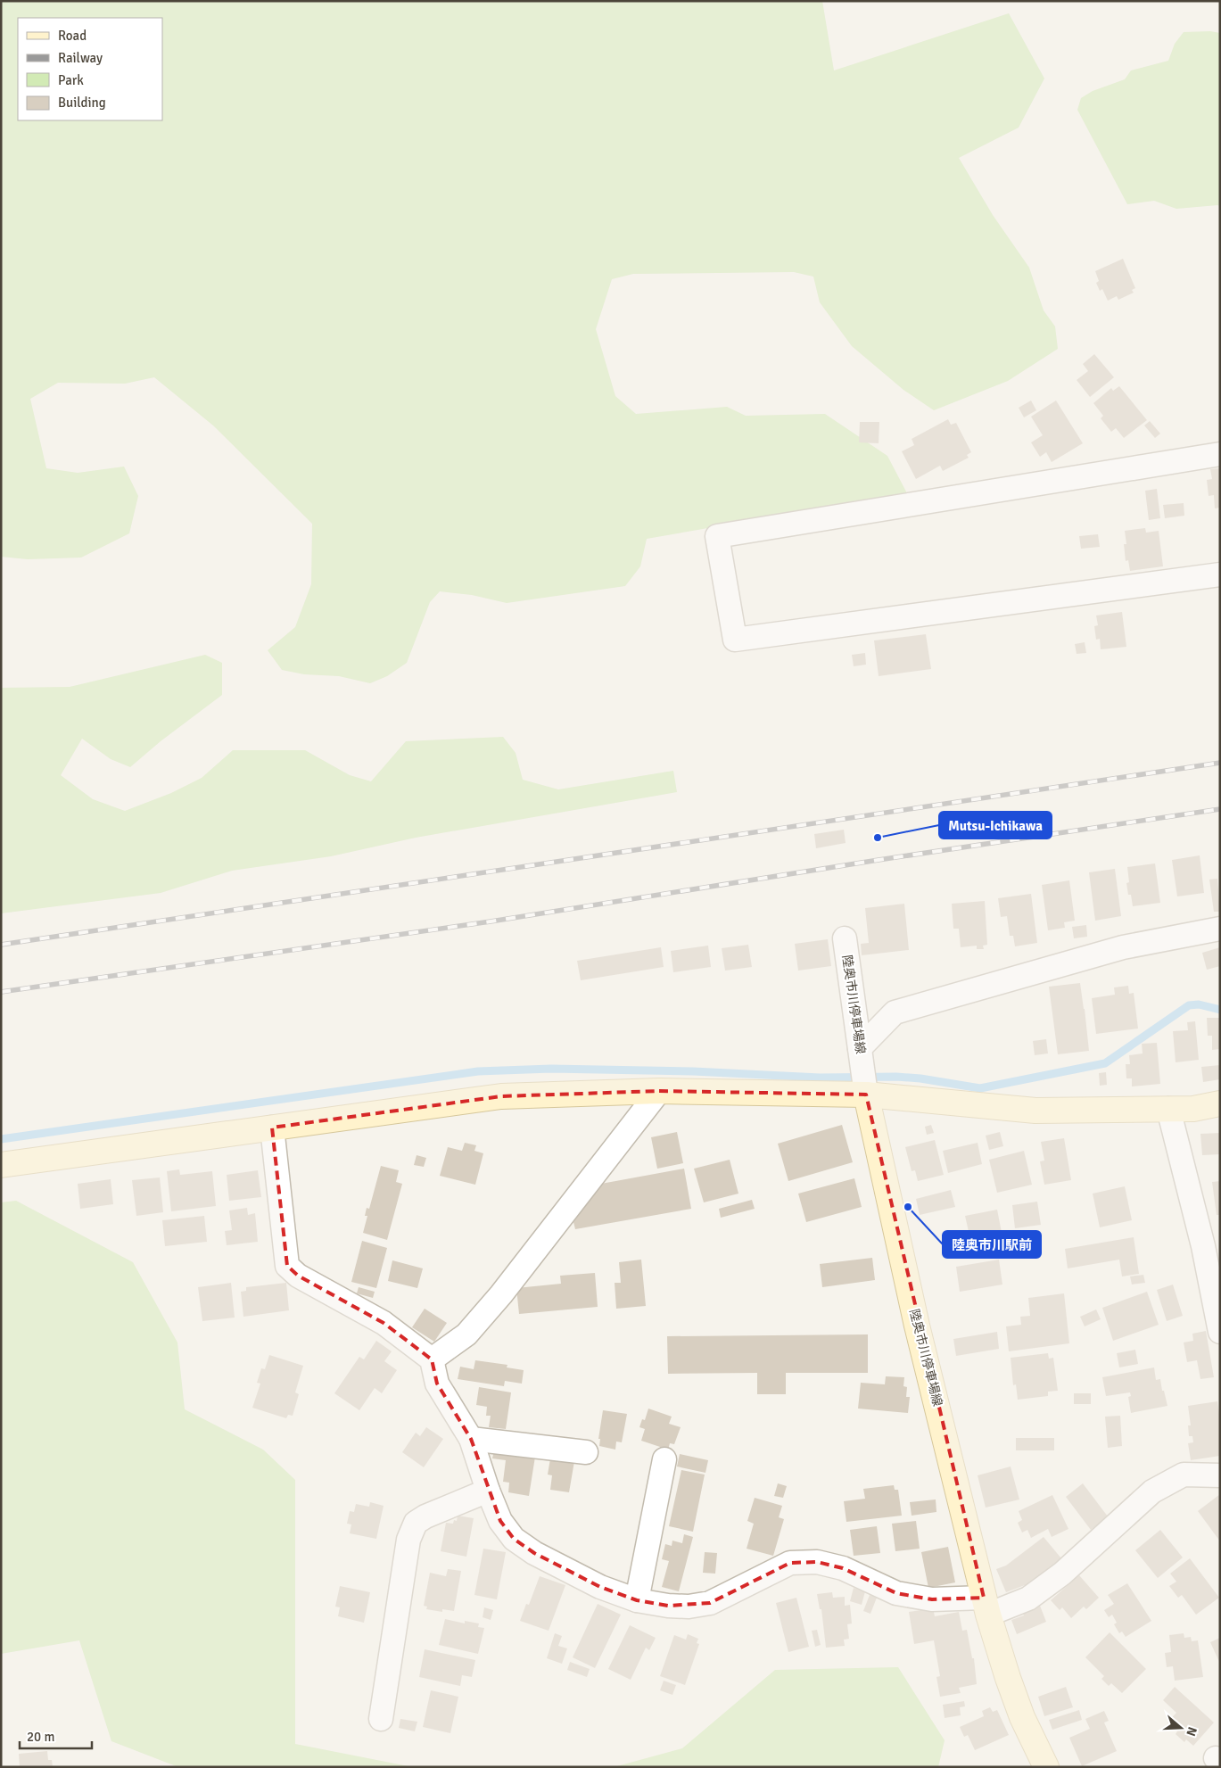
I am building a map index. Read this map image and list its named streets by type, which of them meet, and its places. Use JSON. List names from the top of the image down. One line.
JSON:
{"streets":{"street":["陸奥市川停車場線"]},"places":["Mutsu-Ichikawa","陸奥市川駅前"],"legend":["Road","Railway","Park","Building"],"scale_bar":"20 m","north":"right"}
